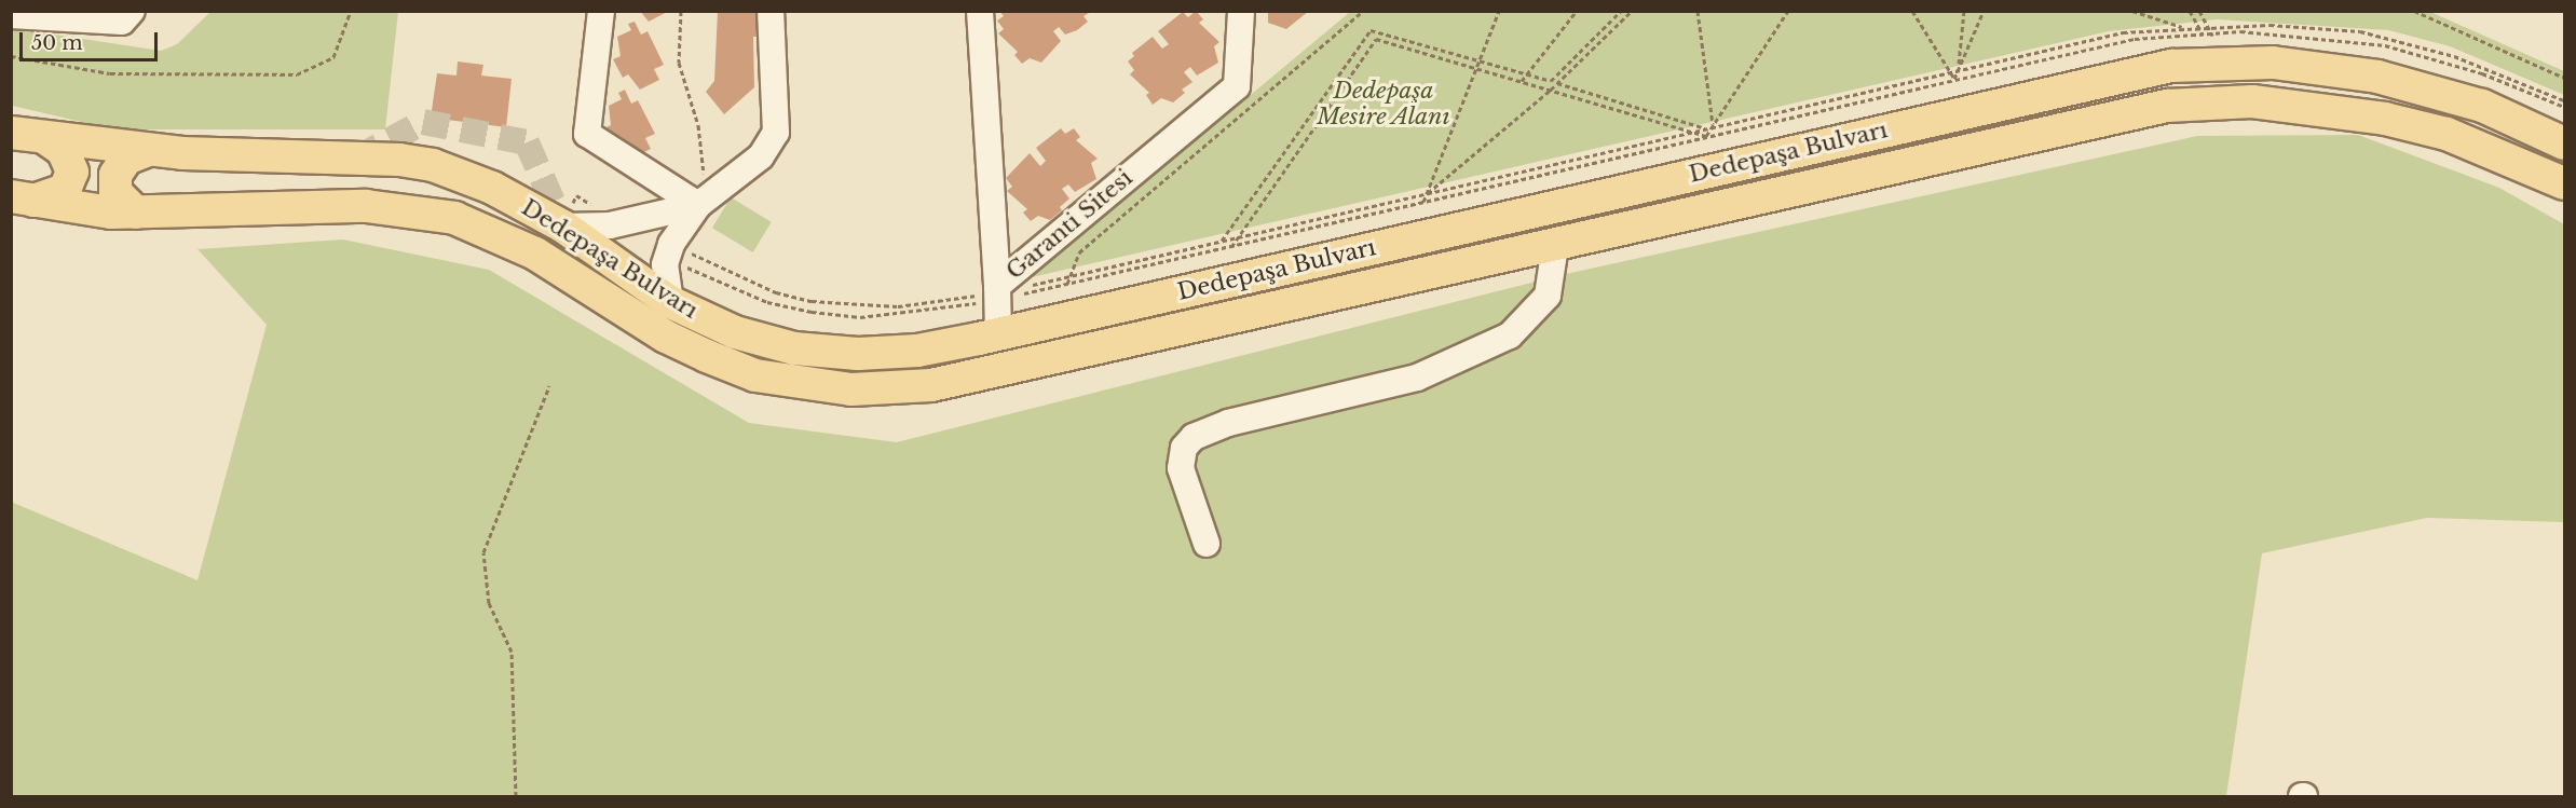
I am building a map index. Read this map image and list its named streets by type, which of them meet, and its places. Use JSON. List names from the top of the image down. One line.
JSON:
{"streets":{"main road":["Dedepaşa Bulvarı"],"lane":["Garanti Sitesi"]},"parks":["Dedepaşa Mesire Alanı"],"scale_bar":"50 m"}
